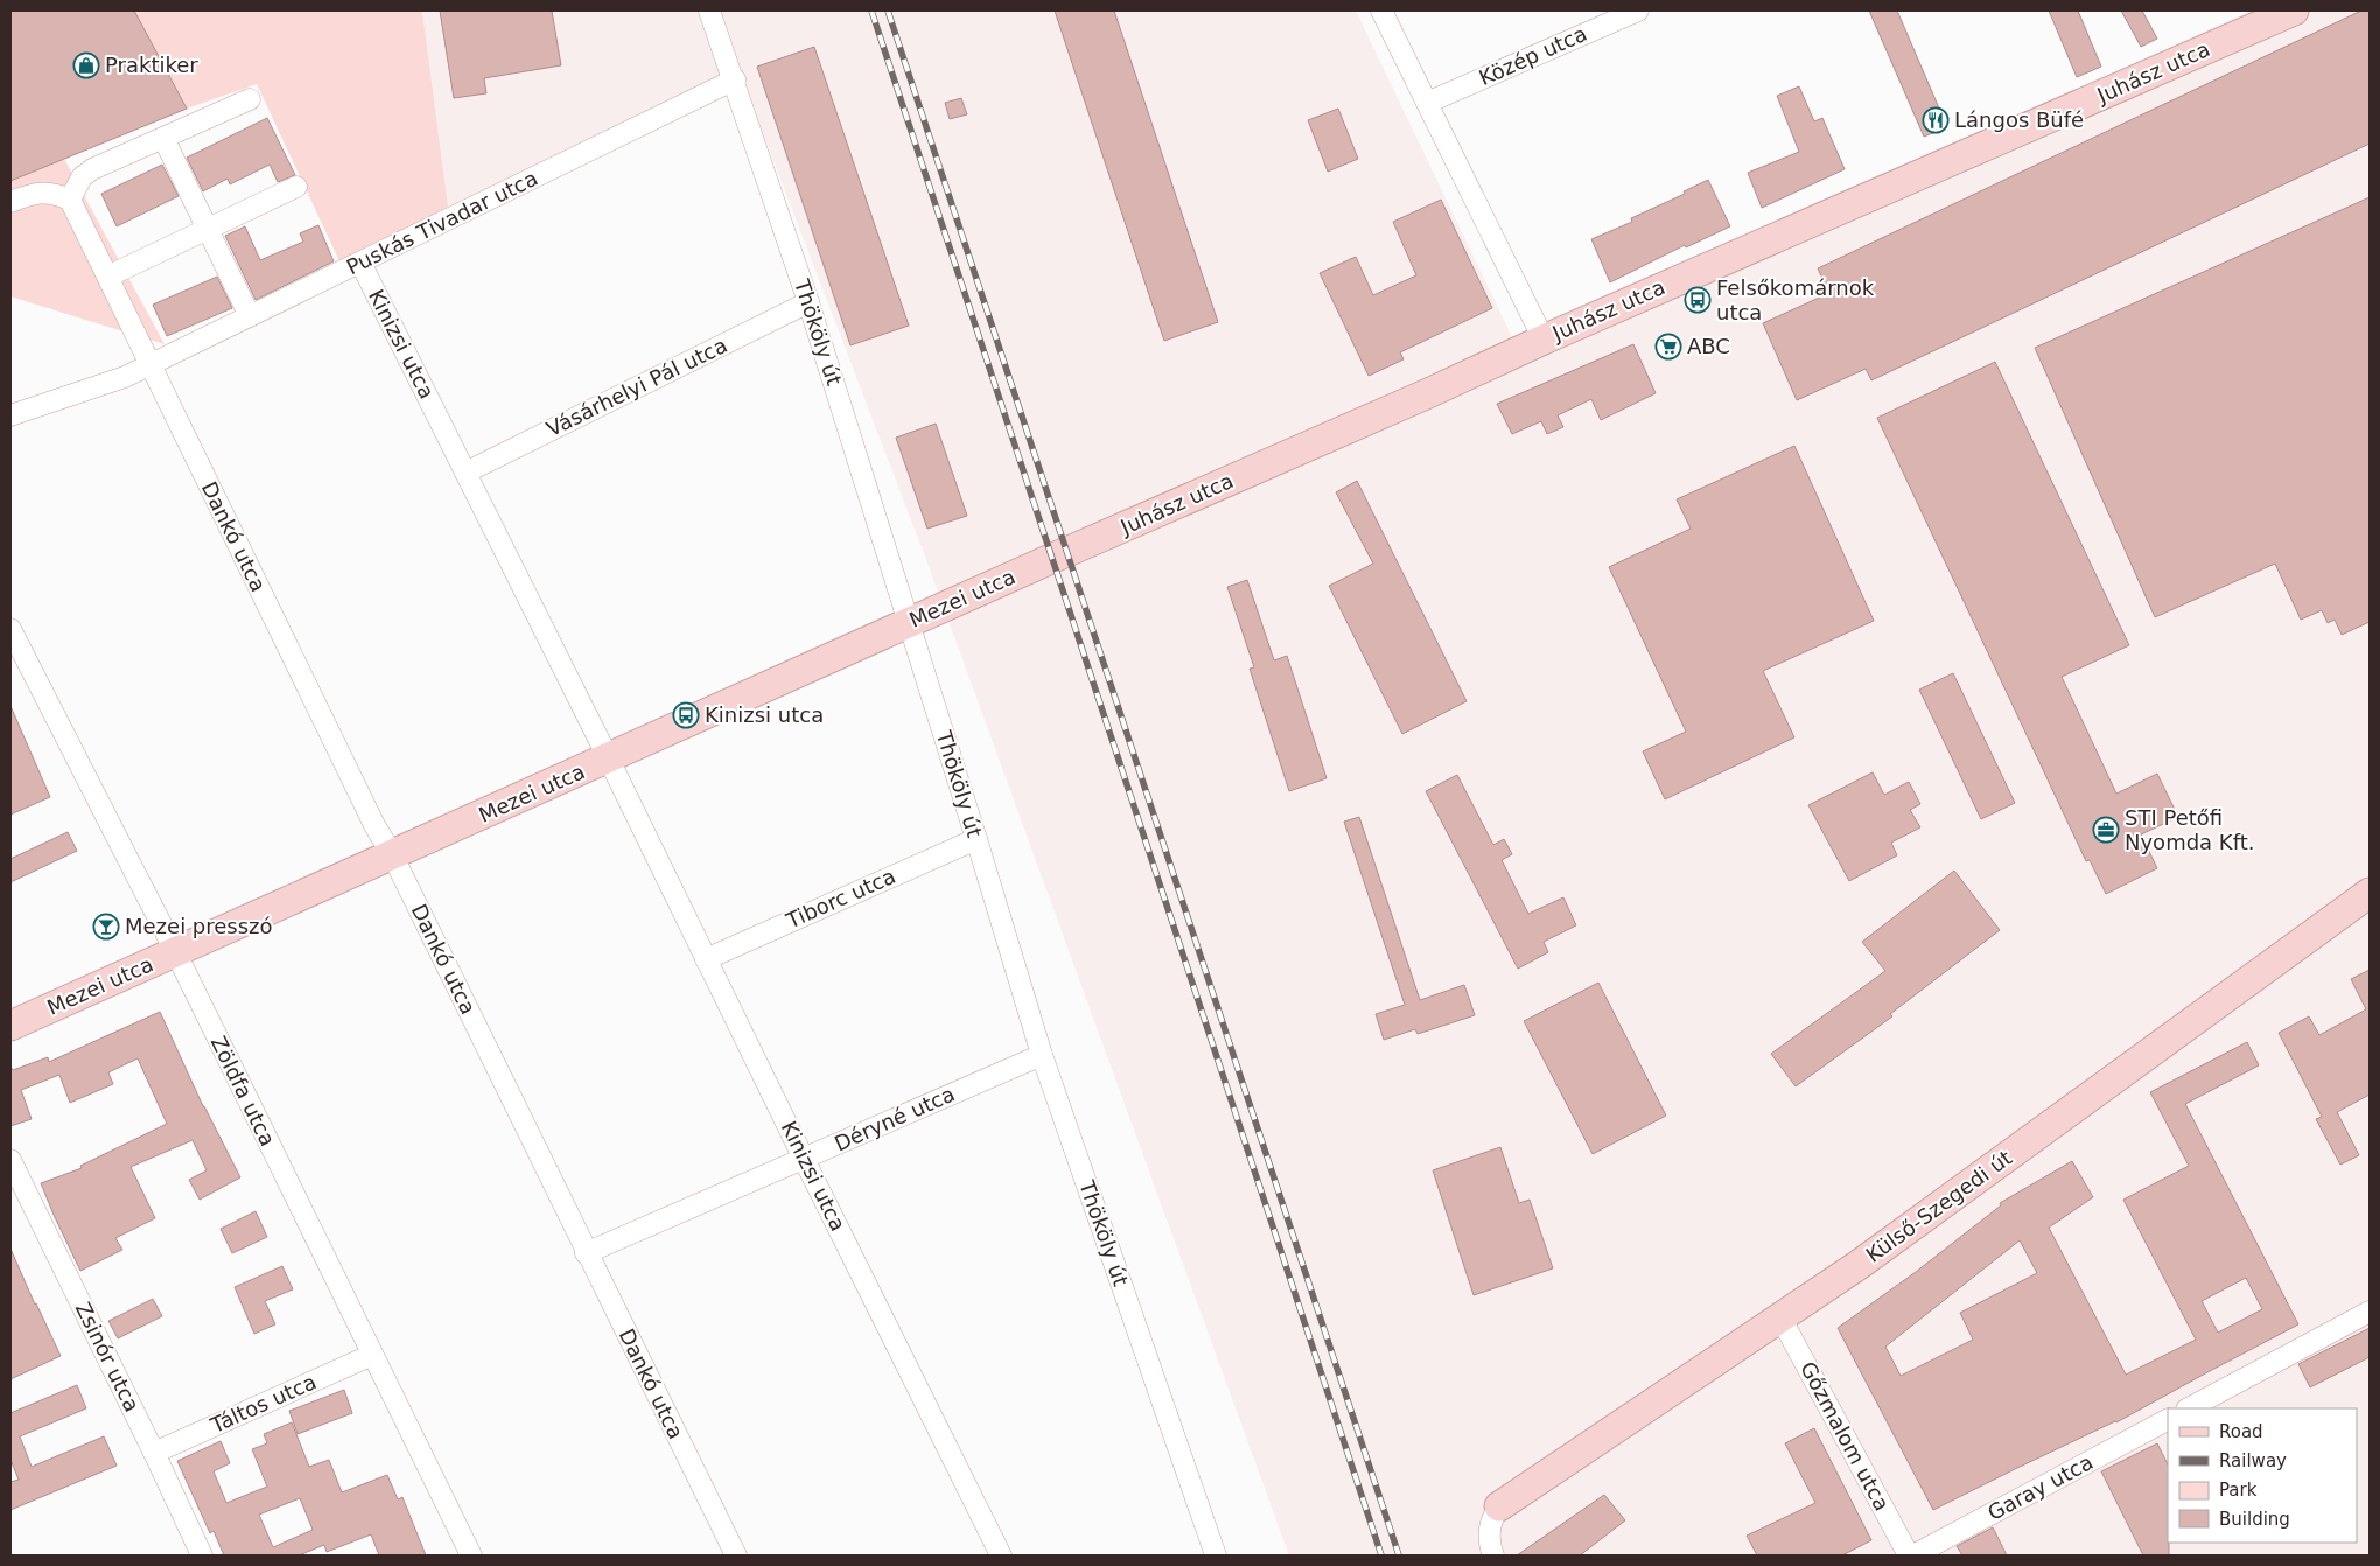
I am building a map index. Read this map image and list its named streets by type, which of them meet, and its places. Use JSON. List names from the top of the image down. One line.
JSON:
{"streets":{"street":["Közép utca","Juhász utca","Puskás Tivadar utca","Thököly út","Kinizsi utca","Vásárhelyi Pál utca","Dankó utca","Mezei utca","Tiborc utca","Zöldfa utca","Déryné utca","Külső-Szegedi út","Zsinór utca","Táltos utca","Gőzmalom utca","Garay utca"]},"crossings":[["Juhász utca","Mezei utca"],["Puskás Tivadar utca","Thököly út"],["Puskás Tivadar utca","Kinizsi utca"],["Puskás Tivadar utca","Dankó utca"],["Thököly út","Vásárhelyi Pál utca"],["Thököly út","Mezei utca"],["Thököly út","Tiborc utca"],["Thököly út","Déryné utca"],["Kinizsi utca","Vásárhelyi Pál utca"],["Kinizsi utca","Mezei utca"],["Kinizsi utca","Tiborc utca"],["Kinizsi utca","Déryné utca"],["Dankó utca","Mezei utca"],["Dankó utca","Déryné utca"],["Mezei utca","Zöldfa utca"],["Zöldfa utca","Táltos utca"],["Külső-Szegedi út","Gőzmalom utca"],["Zsinór utca","Táltos utca"],["Gőzmalom utca","Garay utca"]],"places":{"shop":["Praktiker"],"restaurant":["Lángos Büfé"],"bus stop":["Felsőkomárnok utca","Kinizsi utca"],"supermarket":["ABC"],"office":["STI Petőfi Nyomda Kft."],"bar":["Mezei presszó"]},"legend":["Road","Railway","Park","Building"]}
